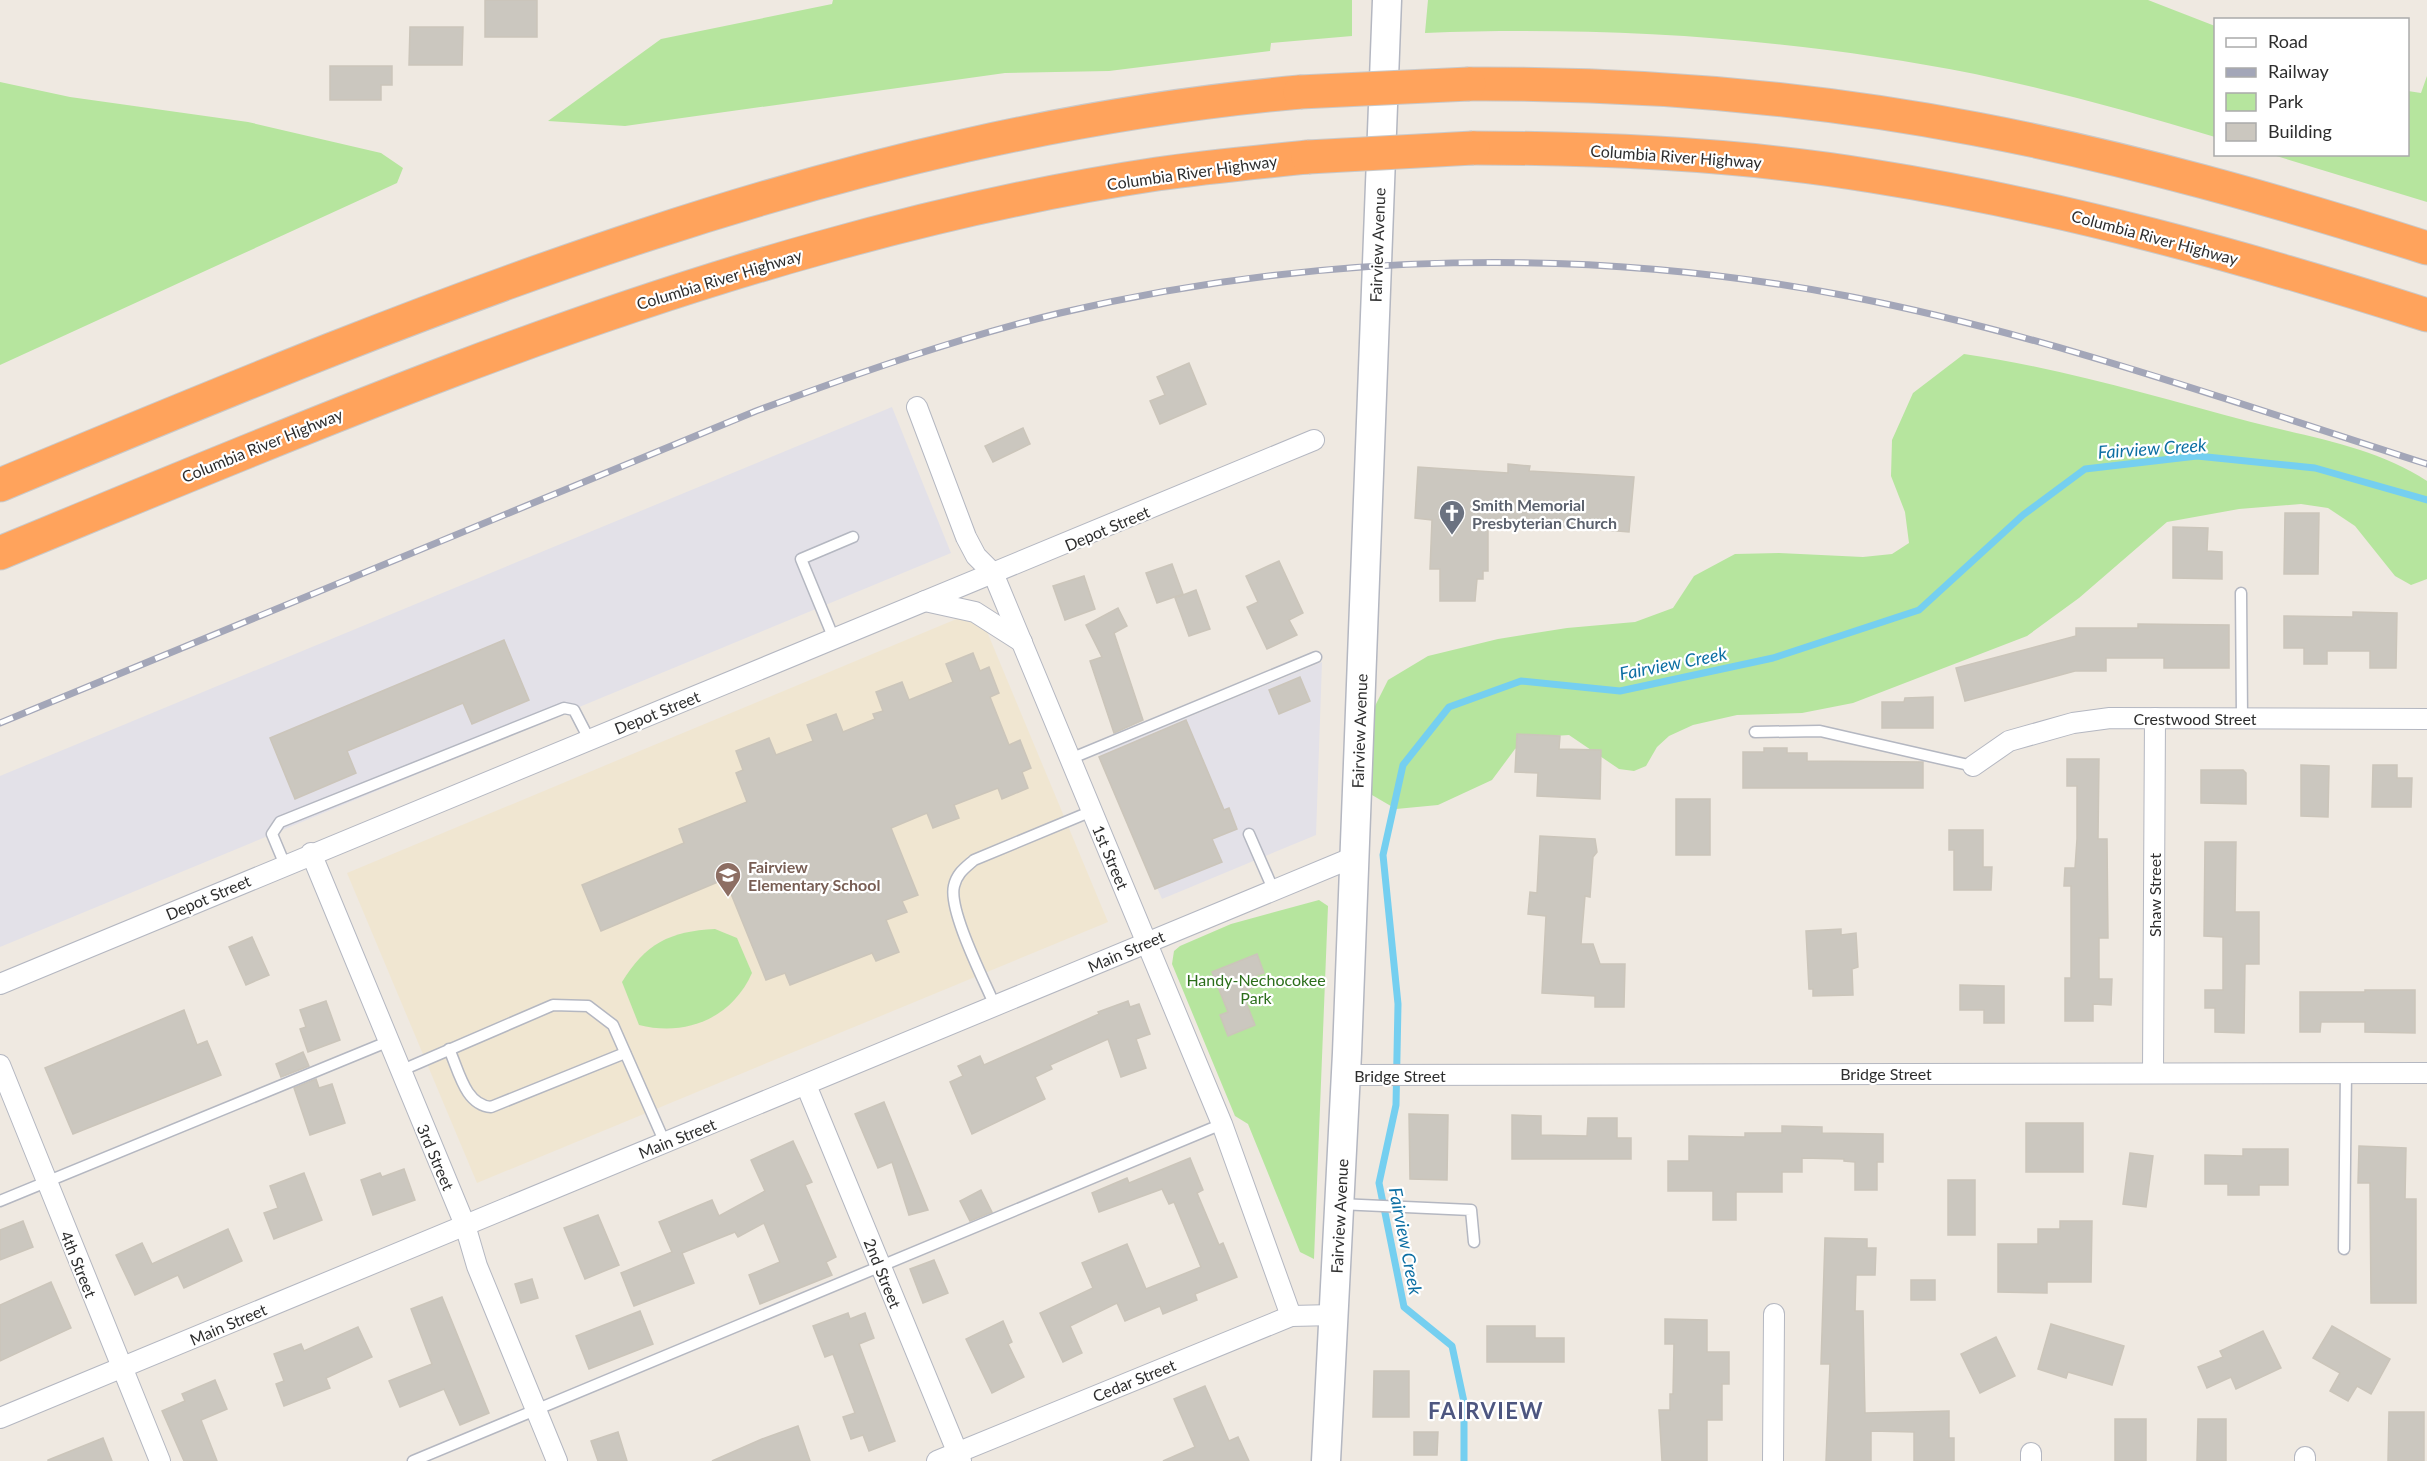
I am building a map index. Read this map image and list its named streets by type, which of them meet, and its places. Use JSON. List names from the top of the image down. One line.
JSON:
{"streets":{"highway":["Columbia River Highway"],"main road":["Fairview Avenue"],"street":["Depot Street","Crestwood Street","1st Street","Shaw Street","Main Street","Bridge Street","3rd Street","4th Street","2nd Street","Cedar Street"]},"crossings":[["Fairview Avenue","Main Street"],["Fairview Avenue","Bridge Street"],["Fairview Avenue","Cedar Street"],["Depot Street","1st Street"],["Depot Street","3rd Street"],["Crestwood Street","Shaw Street"],["1st Street","Main Street"],["1st Street","Cedar Street"],["Shaw Street","Bridge Street"],["Main Street","3rd Street"],["Main Street","4th Street"],["Main Street","2nd Street"],["2nd Street","Cedar Street"]],"districts":["FAIRVIEW"],"water":["Fairview Creek"],"parks":["Handy-Nechocokee Park"],"places":{"church":["Smith Memorial Presbyterian Church"],"school or university":["Fairview Elementary School"]},"legend":["Road","Railway","Park","Building"]}
